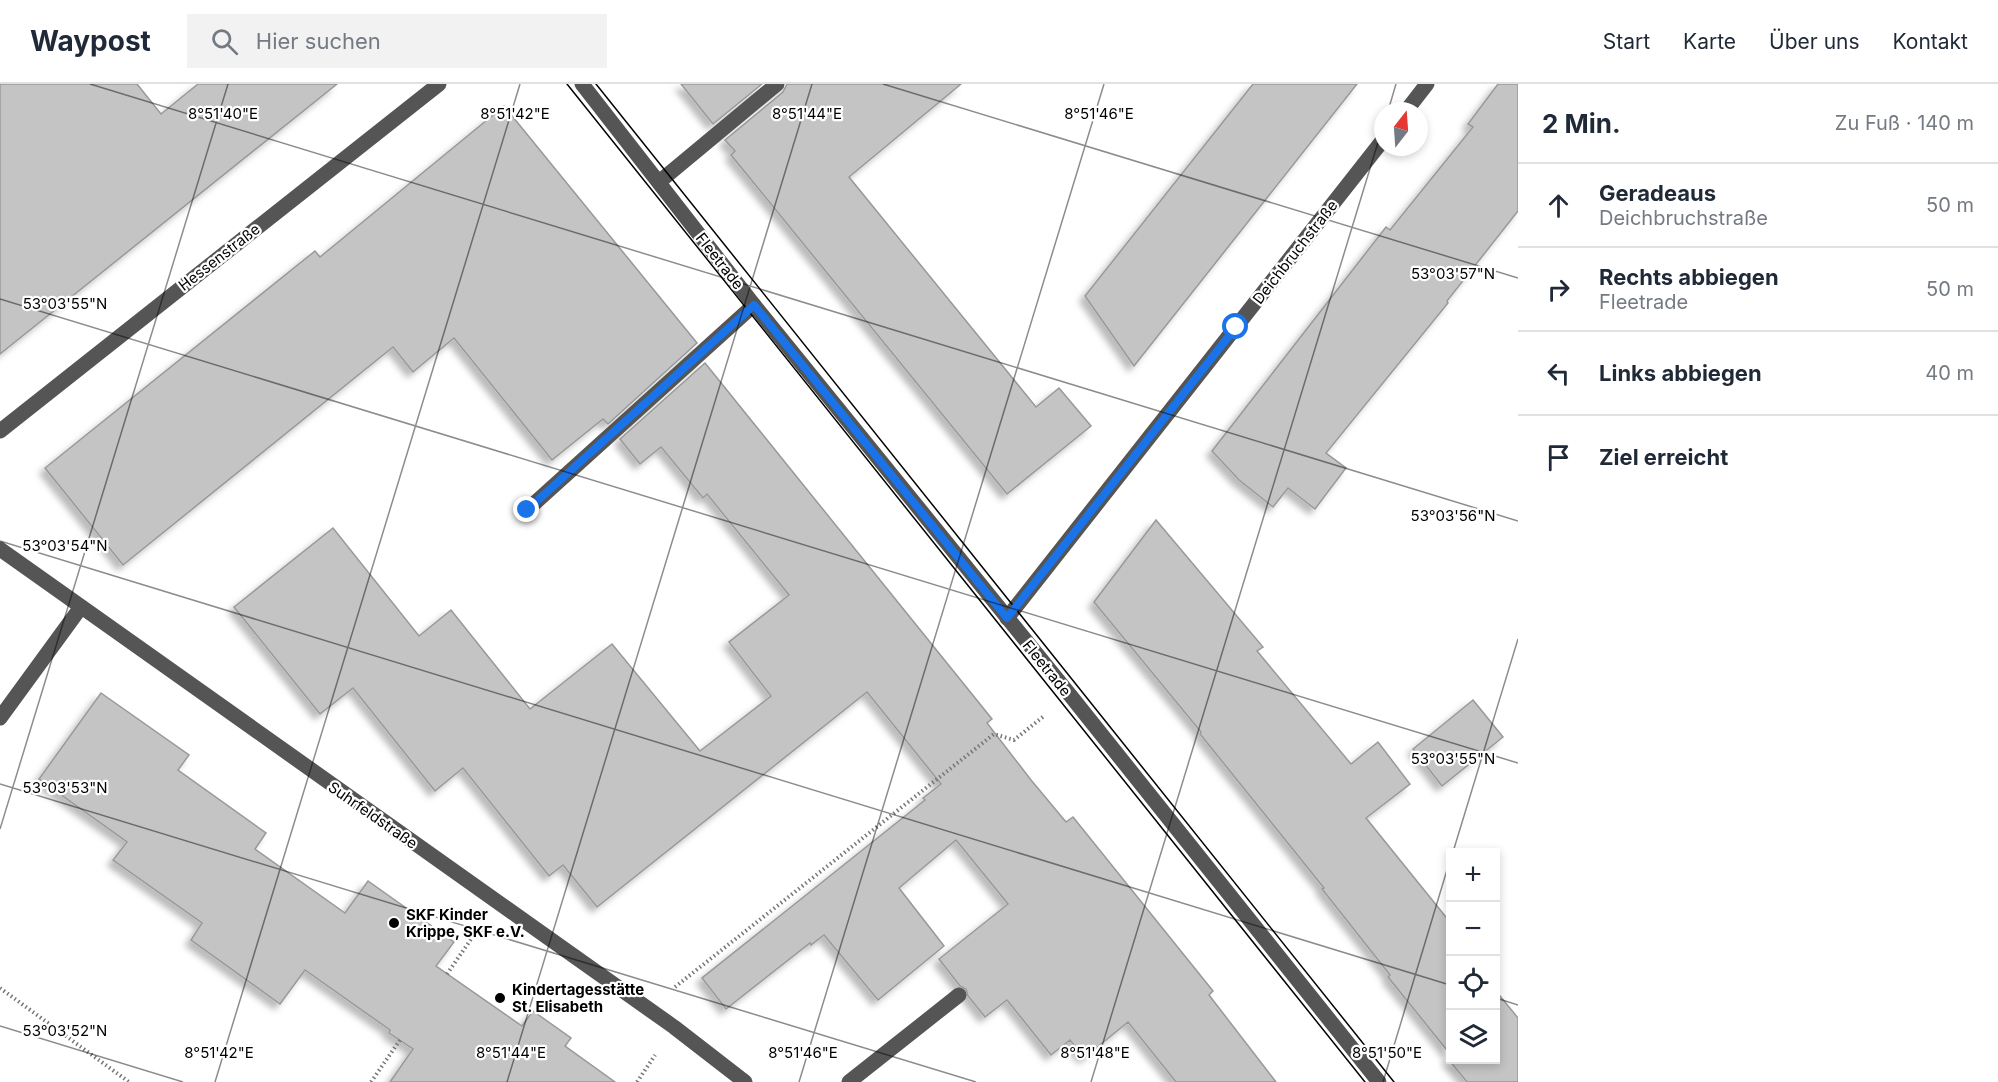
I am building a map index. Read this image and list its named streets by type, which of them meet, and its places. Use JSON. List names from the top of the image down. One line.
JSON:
{"streets":{"street":["Deichbruchstraße","Hessenstraße","Fleetrade","Suhrfeldstraße"]},"crossings":[["Deichbruchstraße","Fleetrade"]],"places":["SKF Kinder Krippe, SKF e.V.","Kindertagesstätte St. Elisabeth"],"north":"top","page":{"header":"Waypost","search":"Hier suchen","nav":["Start","Karte","Über uns","Kontakt"],"heading":["2 Min.","Zu Fuß · 140 m"],"list":[["Geradeaus","Deichbruchstraße","50 m"],["Rechts abbiegen","Fleetrade","50 m"],["Links abbiegen","40 m"],"Ziel erreicht"],"map_buttons":["+","−"]},"coordinates":["8°51'40\"E","8°51'42\"E","8°51'44\"E","8°51'46\"E","53°03'57\"N","53°03'55\"N","53°03'56\"N","53°03'54\"N","53°03'53\"N","53°03'52\"N","8°51'48\"E","8°51'50\"E"]}
